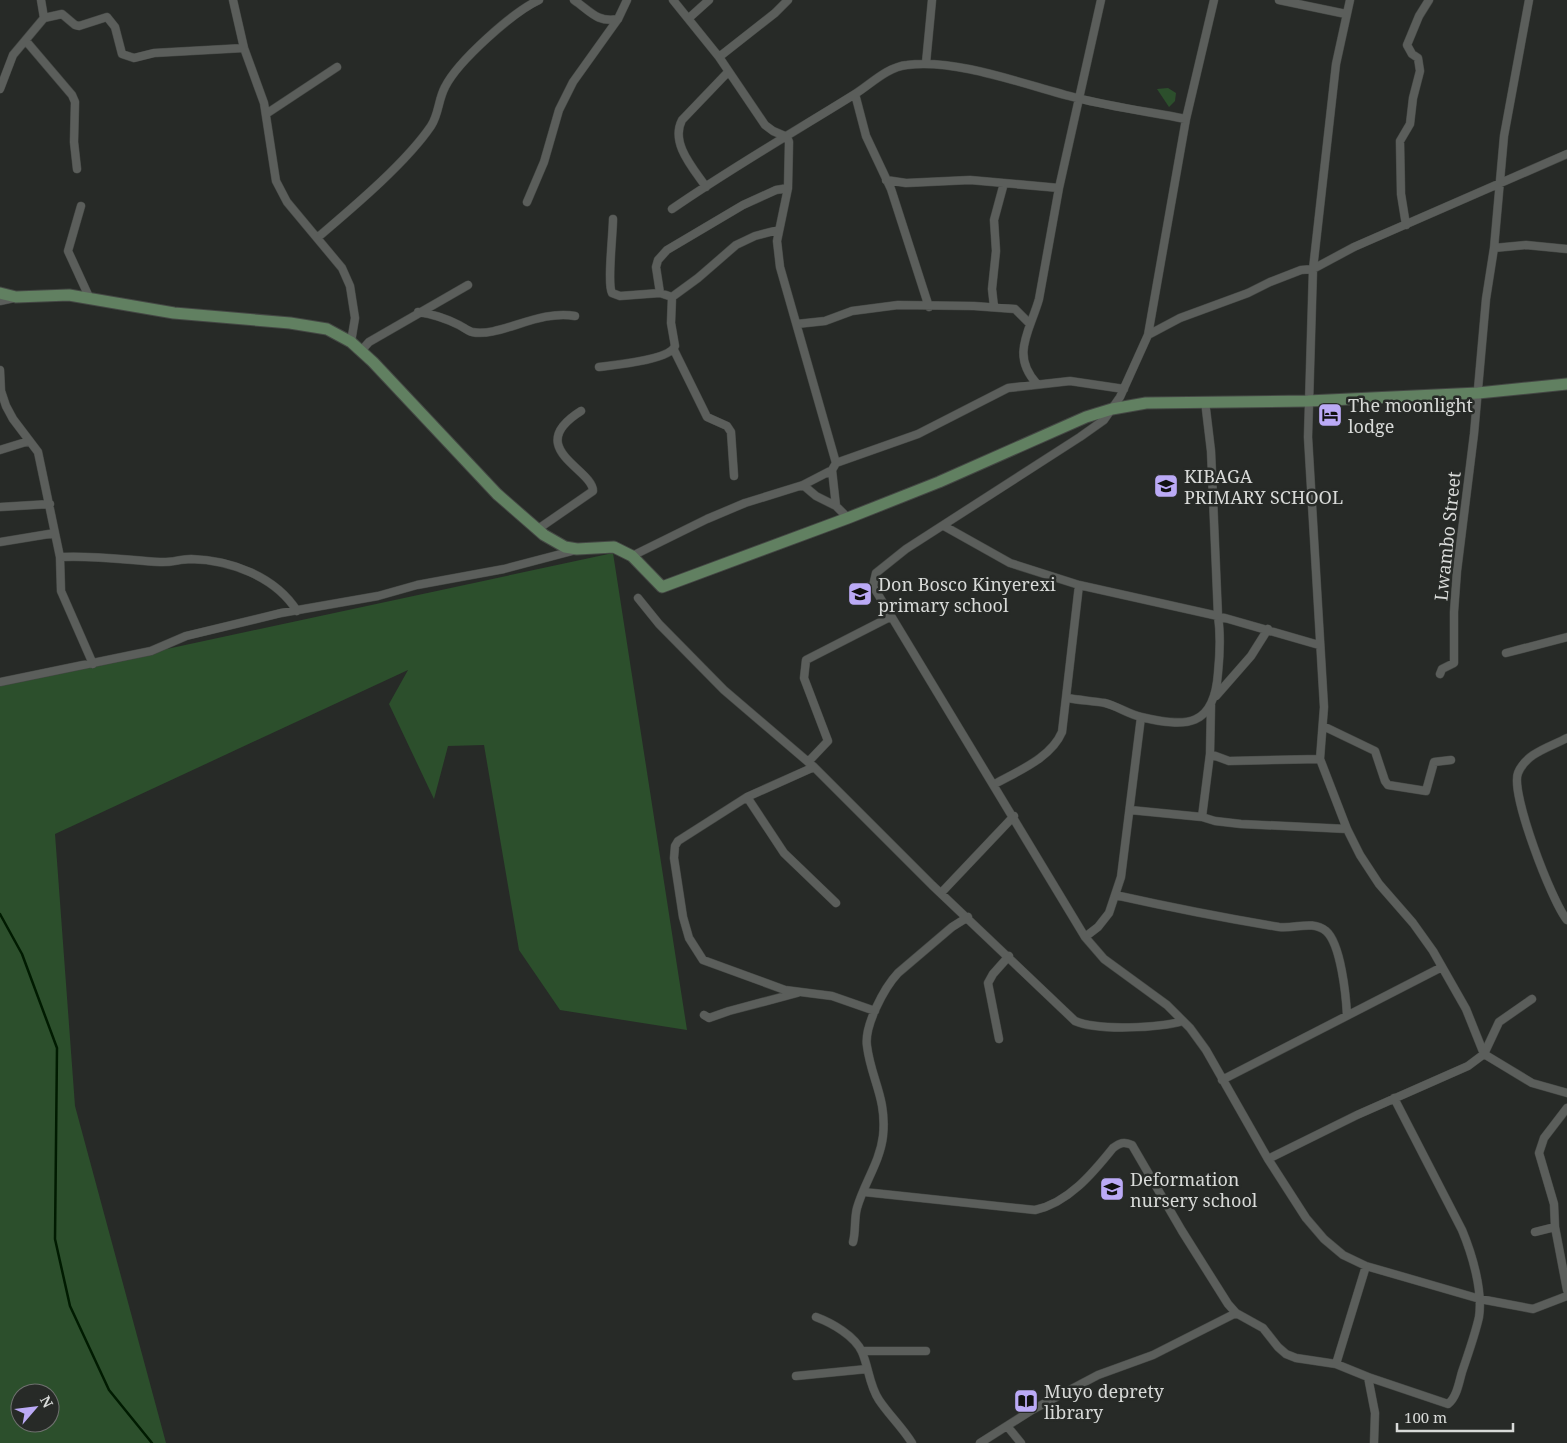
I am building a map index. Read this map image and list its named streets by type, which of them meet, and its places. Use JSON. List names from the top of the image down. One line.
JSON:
{"streets":{"street":["Lwambo Street"]},"places":{"hotel":["The moonlight lodge"],"school or university":["KIBAGA PRIMARY SCHOOL","Don Bosco Kinyerexi primary school","Deformation nursery school"],"library":["Muyo deprety library"]},"scale_bar":"100 m","north":"top right"}
